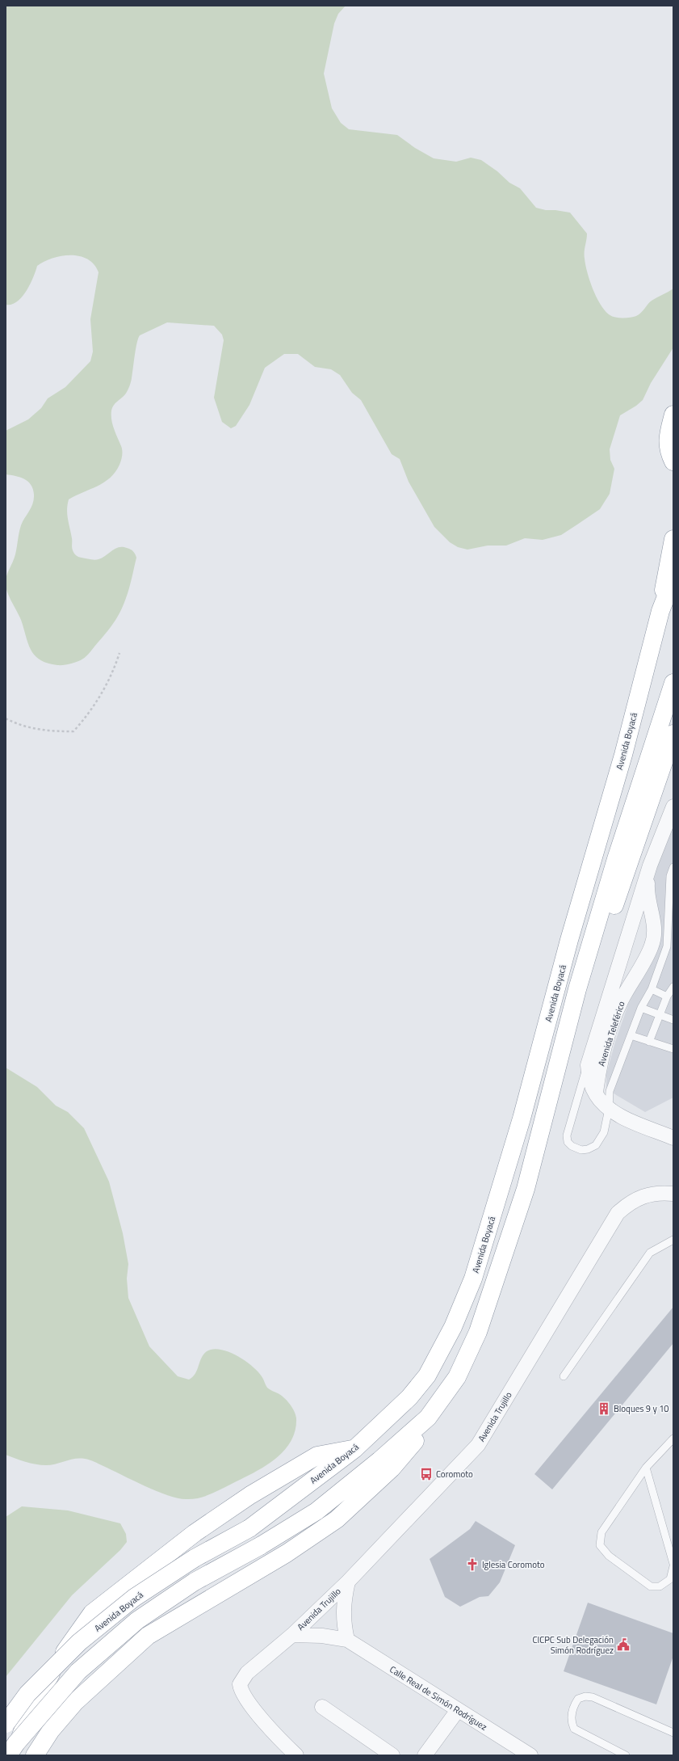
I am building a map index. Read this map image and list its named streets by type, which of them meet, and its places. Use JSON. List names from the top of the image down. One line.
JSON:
{"streets":{"highway":["Avenida Boyacá"],"street":["Avenida Teleférico","Avenida Trujillo","Calle Real de Simón Rodríguez"]},"crossings":[["Avenida Trujillo","Calle Real de Simón Rodríguez"]],"places":{"building":["Bloques 9 y 10"],"bus stop":["Coromoto"],"church":["Iglesia Coromoto"],"public building":["CICPC Sub Delegación Simón Rodríguez"]}}
